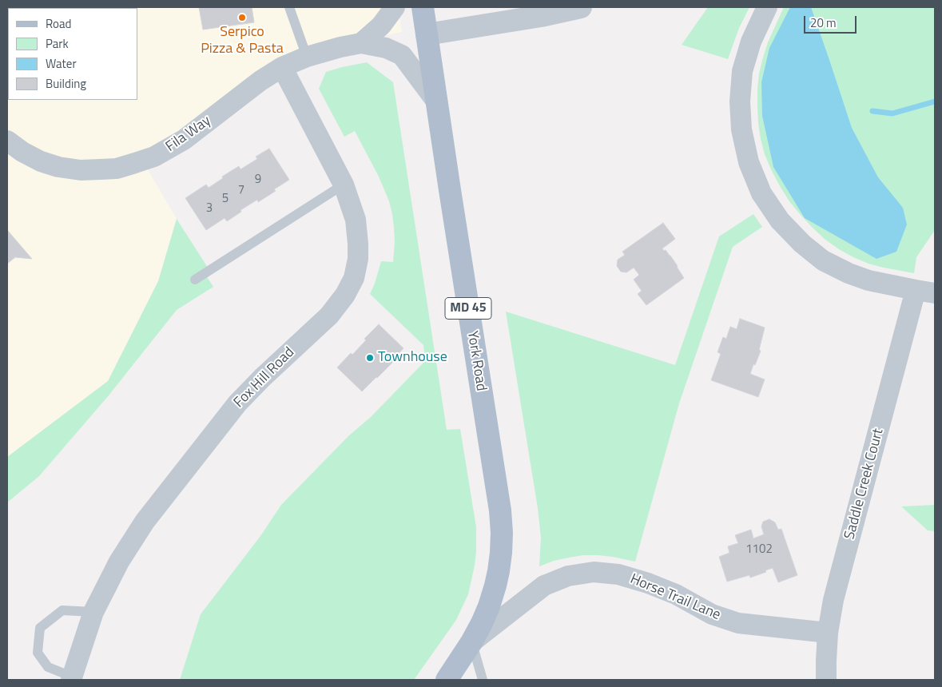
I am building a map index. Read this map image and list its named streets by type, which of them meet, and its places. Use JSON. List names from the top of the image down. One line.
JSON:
{"streets":{"main road":["MD 45","York Road"],"street":["Fila Way","Fox Hill Road","Saddle Creek Court","Horse Trail Lane"]},"crossings":[["Fila Way","York Road"],["Fila Way","Fox Hill Road"],["York Road","Horse Trail Lane"],["Saddle Creek Court","Horse Trail Lane"]],"places":["Serpico Pizza & Pasta","Townhouse"],"house_numbers":["9","7","5","3","1102"],"legend":["Road","Park","Water","Building"],"scale_bar":"20 m"}
